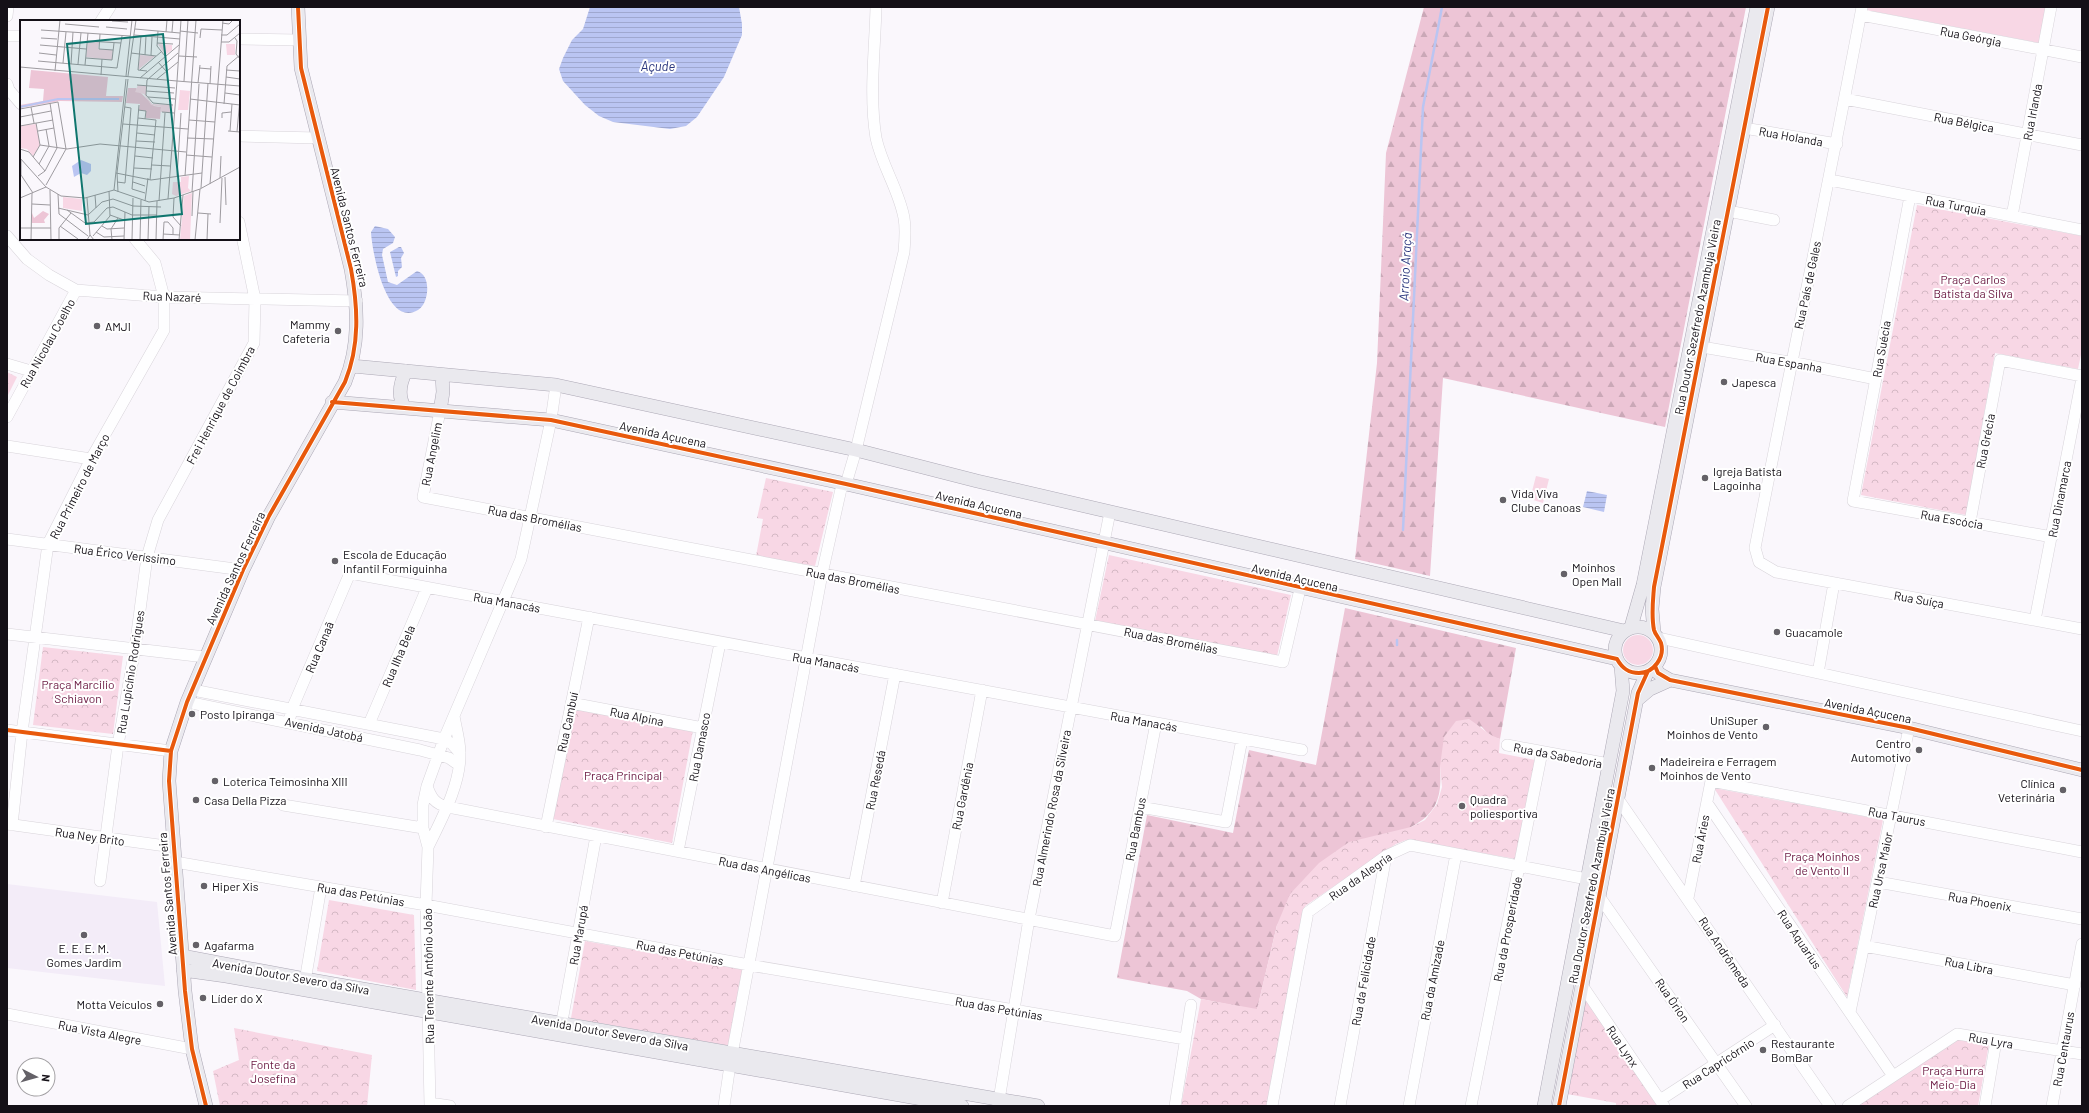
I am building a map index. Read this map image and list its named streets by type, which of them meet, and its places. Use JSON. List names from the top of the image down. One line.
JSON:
{"streets":{"main road":["Avenida Santos Ferreira","Rua Doutor Sezefredo Azambuja Vieira","Avenida Açucena","Avenida Doutor Severo da Silva"],"street":["Rua Geórgia","Rua Irlanda","Rua Bélgica","Rua Holanda","Rua Turquia","Rua País de Gales","Rua Nazaré","Rua Nicolau Coelho","Rua Suécia","Rua Espanha","Frei Henrique de Coimbra","Rua Grécia","Rua Angelim","Rua Primeiro de Março","Rua Dinamarca","Rua das Bromélias","Rua Escócia","Rua Érico Veríssimo","Rua Suíça","Rua Manacás","Rua Canaã","Rua Ilha Bela","Rua Lupicínio Rodrigues","Rua Alpina","Rua Cambuí","Avenida Jatobá","Rua Damasco","Rua da Sabedoria","Rua Resedá","Rua Gardênia","Rua Almerindo Rosa da Silveira","Rua Taurus","Rua Bambus","Rua Ney Brito","Rua Áries","Rua das Angélicas","Rua Ursa Maior","Rua da Alegria","Rua das Petúnias","Rua Phoenix","Rua da Prosperidade","Rua Marupá","Rua Aquarius","Rua Andrômeda","Rua Libra","Rua Tenente Antônio João","Rua da Amizade","Rua da Felicidade","Rua Órion","Rua Vista Alegre","Rua Lyra","Rua Lynx","Rua Centaurus","Rua Capricórnio"]},"crossings":[["Rua Geórgia","Rua Irlanda"],["Rua Geórgia","Rua País de Gales"],["Rua Irlanda","Rua Bélgica"],["Rua Irlanda","Rua Turquia"],["Rua Bélgica","Rua País de Gales"],["Rua Holanda","Rua País de Gales"],["Rua Holanda","Rua Doutor Sezefredo Azambuja Vieira"],["Rua Turquia","Rua País de Gales"],["Rua Turquia","Rua Suécia"],["Avenida Santos Ferreira","Rua Nazaré"],["Avenida Santos Ferreira","Avenida Açucena"],["Avenida Santos Ferreira","Rua Érico Veríssimo"],["Avenida Santos Ferreira","Avenida Jatobá"],["Avenida Santos Ferreira","Rua Ney Brito"],["Avenida Santos Ferreira","Rua das Petúnias"],["Avenida Santos Ferreira","Avenida Doutor Severo da Silva"],["Avenida Santos Ferreira","Rua Vista Alegre"],["Rua País de Gales","Rua Espanha"],["Rua País de Gales","Rua Suíça"],["Rua Nazaré","Rua Nicolau Coelho"],["Rua Nazaré","Frei Henrique de Coimbra"],["Rua Nazaré","Rua Primeiro de Março"],["Rua Doutor Sezefredo Azambuja Vieira","Rua Espanha"],["Rua Doutor Sezefredo Azambuja Vieira","Avenida Açucena"],["Rua Doutor Sezefredo Azambuja Vieira","Rua da Sabedoria"],["Rua Doutor Sezefredo Azambuja Vieira","Rua da Alegria"],["Rua Doutor Sezefredo Azambuja Vieira","Rua Andrômeda"],["Rua Doutor Sezefredo Azambuja Vieira","Rua Órion"],["Rua Doutor Sezefredo Azambuja Vieira","Rua Lynx"],["Rua Suécia","Rua Espanha"],["Rua Suécia","Rua Escócia"],["Frei Henrique de Coimbra","Rua Érico Veríssimo"],["Frei Henrique de Coimbra","Rua Lupicínio Rodrigues"],["Avenida Açucena","Rua Angelim"],["Avenida Açucena","Rua das Bromélias"],["Avenida Açucena","Rua Almerindo Rosa da Silveira"],["Avenida Açucena","Rua Ursa Maior"],["Avenida Açucena","Rua Tenente Antônio João"],["Rua Grécia","Rua Dinamarca"],["Rua Grécia","Rua Escócia"],["Rua Angelim","Rua das Bromélias"],["Rua Primeiro de Março","Rua Érico Veríssimo"],["Rua Primeiro de Março","Rua Ney Brito"],["Rua Dinamarca","Rua Escócia"],["Rua Dinamarca","Rua Suíça"],["Rua das Bromélias","Rua Almerindo Rosa da Silveira"],["Rua das Bromélias","Rua Tenente Antônio João"],["Rua Érico Veríssimo","Rua Lupicínio Rodrigues"],["Rua Manacás","Rua Canaã"],["Rua Manacás","Rua Ilha Bela"],["Rua Manacás","Rua Cambuí"],["Rua Manacás","Rua Damasco"],["Rua Manacás","Rua Resedá"],["Rua Manacás","Rua Gardênia"],["Rua Manacás","Rua Almerindo Rosa da Silveira"],["Rua Manacás","Rua Bambus"],["Rua Manacás","Rua Tenente Antônio João"],["Rua Canaã","Avenida Jatobá"],["Rua Ilha Bela","Avenida Jatobá"],["Rua Lupicínio Rodrigues","Rua Ney Brito"],["Rua Alpina","Rua Cambuí"],["Rua Alpina","Rua Damasco"],["Rua Cambuí","Rua das Angélicas"],["Avenida Jatobá","Rua Tenente Antônio João"],["Rua Damasco","Rua das Angélicas"],["Rua da Sabedoria","Rua da Prosperidade"],["Rua Resedá","Rua das Angélicas"],["Rua Gardênia","Rua das Angélicas"],["Rua Almerindo Rosa da Silveira","Rua das Angélicas"],["Rua Almerindo Rosa da Silveira","Rua das Petúnias"],["Rua Almerindo Rosa da Silveira","Avenida Doutor Severo da Silva"],["Rua Taurus","Rua Áries"],["Rua Taurus","Rua Ursa Maior"],["Rua Bambus","Rua das Angélicas"],["Rua Áries","Rua Aquarius"],["Rua Áries","Rua Andrômeda"],["Rua das Angélicas","Rua Marupá"],["Rua das Angélicas","Rua Tenente Antônio João"],["Rua Ursa Maior","Rua Phoenix"],["Rua Ursa Maior","Rua Aquarius"],["Rua Ursa Maior","Rua Libra"],["Rua da Alegria","Rua da Prosperidade"],["Rua da Alegria","Rua da Amizade"],["Rua da Alegria","Rua da Felicidade"],["Rua das Petúnias","Rua Marupá"],["Rua das Petúnias","Rua Tenente Antônio João"],["Rua Marupá","Avenida Doutor Severo da Silva"],["Rua Aquarius","Rua Lyra"],["Rua Andrômeda","Rua Capricórnio"],["Rua Libra","Rua Centaurus"],["Avenida Doutor Severo da Silva","Rua Tenente Antônio João"],["Rua Órion","Rua Capricórnio"],["Rua Lyra","Rua Centaurus"],["Rua Lynx","Rua Capricórnio"]],"water":["Açude","Arroio Araçá"],"parks":["Praça Carlos Batista da Silva","Praça Marcilio Schiavon","Praça Principal","Praça Moinhos de Vento II","Fonte da Josefina","Praça Hurra Meio-Dia"],"places":["AMJI","Mammy Cafeteria","Japesca","Igreja Batista Lagoinha","Vida Viva Clube Canoas","Escola de Educação Infantil Formiguinha","Moinhos Open Mall","Guacamole","Posto Ipiranga","UniSuper Moinhos de Vento","Centro Automotivo","Madeireira e Ferragem Moinhos de Vento","Loterica Teimosinha XIII","Clínica Veterinária","Casa Della Pizza","Quadra poliesportiva","Hiper Xis","E. E. E. M. Gomes Jardim","Agafarma","Líder do X","Motta Veículos","Restaurante BomBar"],"north":"right"}
